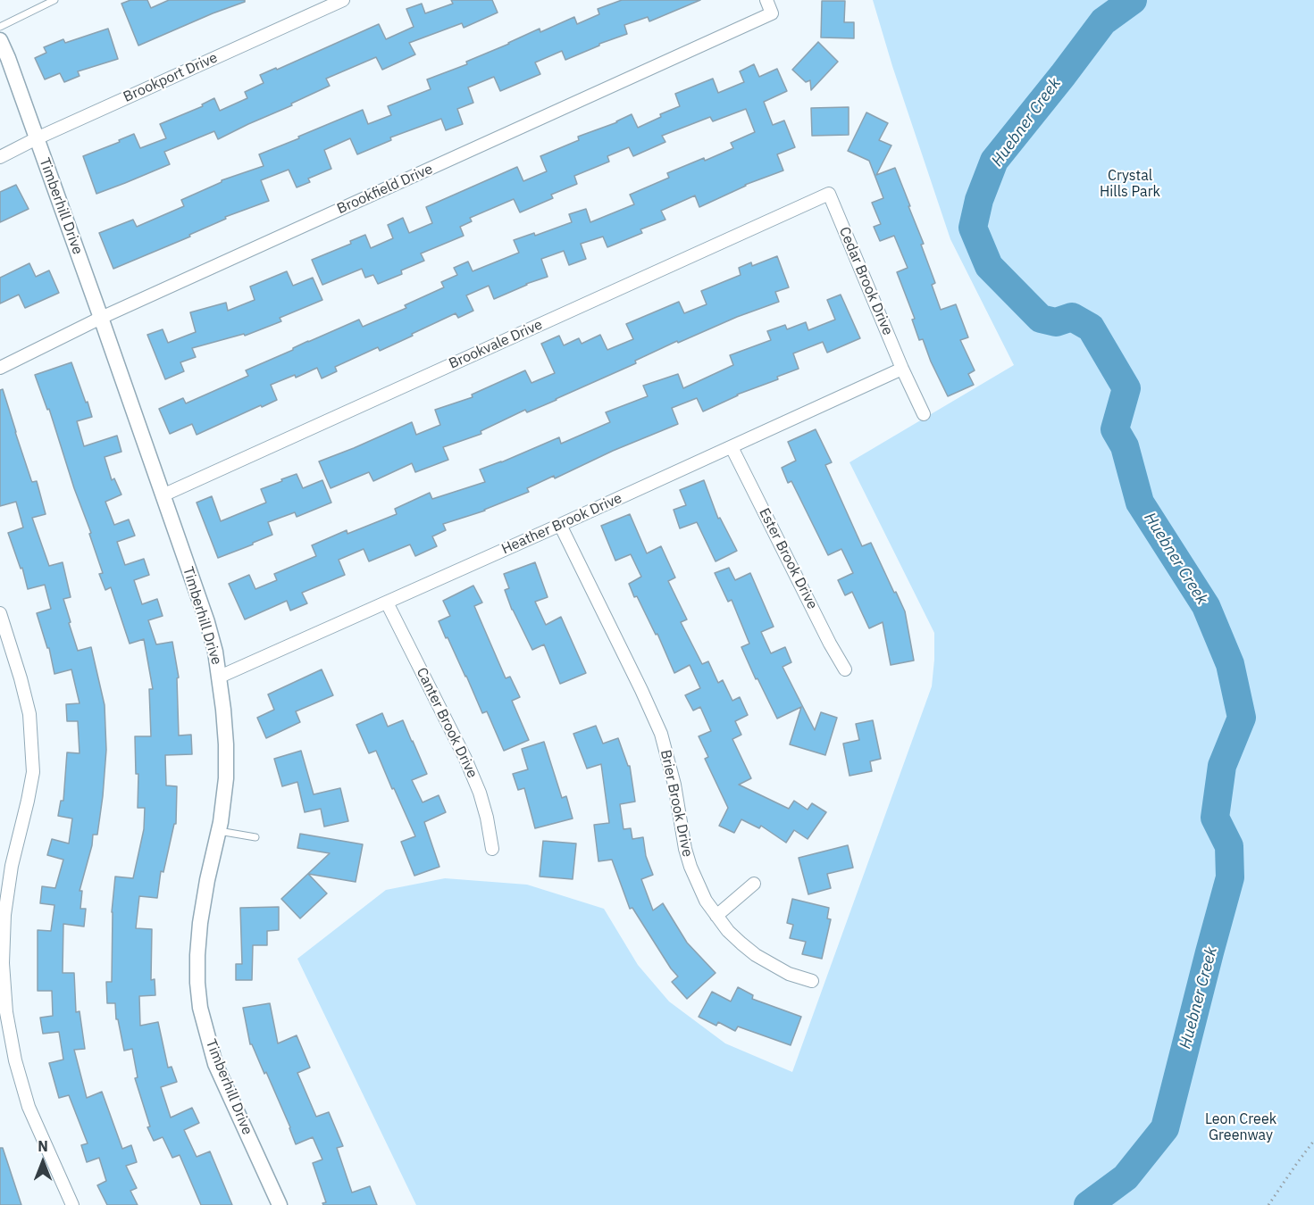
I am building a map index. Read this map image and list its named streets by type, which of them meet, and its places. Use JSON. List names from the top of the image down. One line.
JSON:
{"streets":{"street":["Brookport Drive","Brookfield Drive","Timberhill Drive","Cedar Brook Drive","Brookvale Drive","Heather Brook Drive","Ester Brook Drive","Canter Brook Drive","Brier Brook Drive"]},"crossings":[["Brookport Drive","Timberhill Drive"],["Brookfield Drive","Timberhill Drive"],["Timberhill Drive","Brookvale Drive"],["Timberhill Drive","Heather Brook Drive"],["Cedar Brook Drive","Brookvale Drive"],["Cedar Brook Drive","Heather Brook Drive"],["Heather Brook Drive","Ester Brook Drive"],["Heather Brook Drive","Canter Brook Drive"],["Heather Brook Drive","Brier Brook Drive"]],"water":["Huebner Creek"],"parks":["Crystal Hills Park","Leon Creek Greenway"],"north":"top"}
